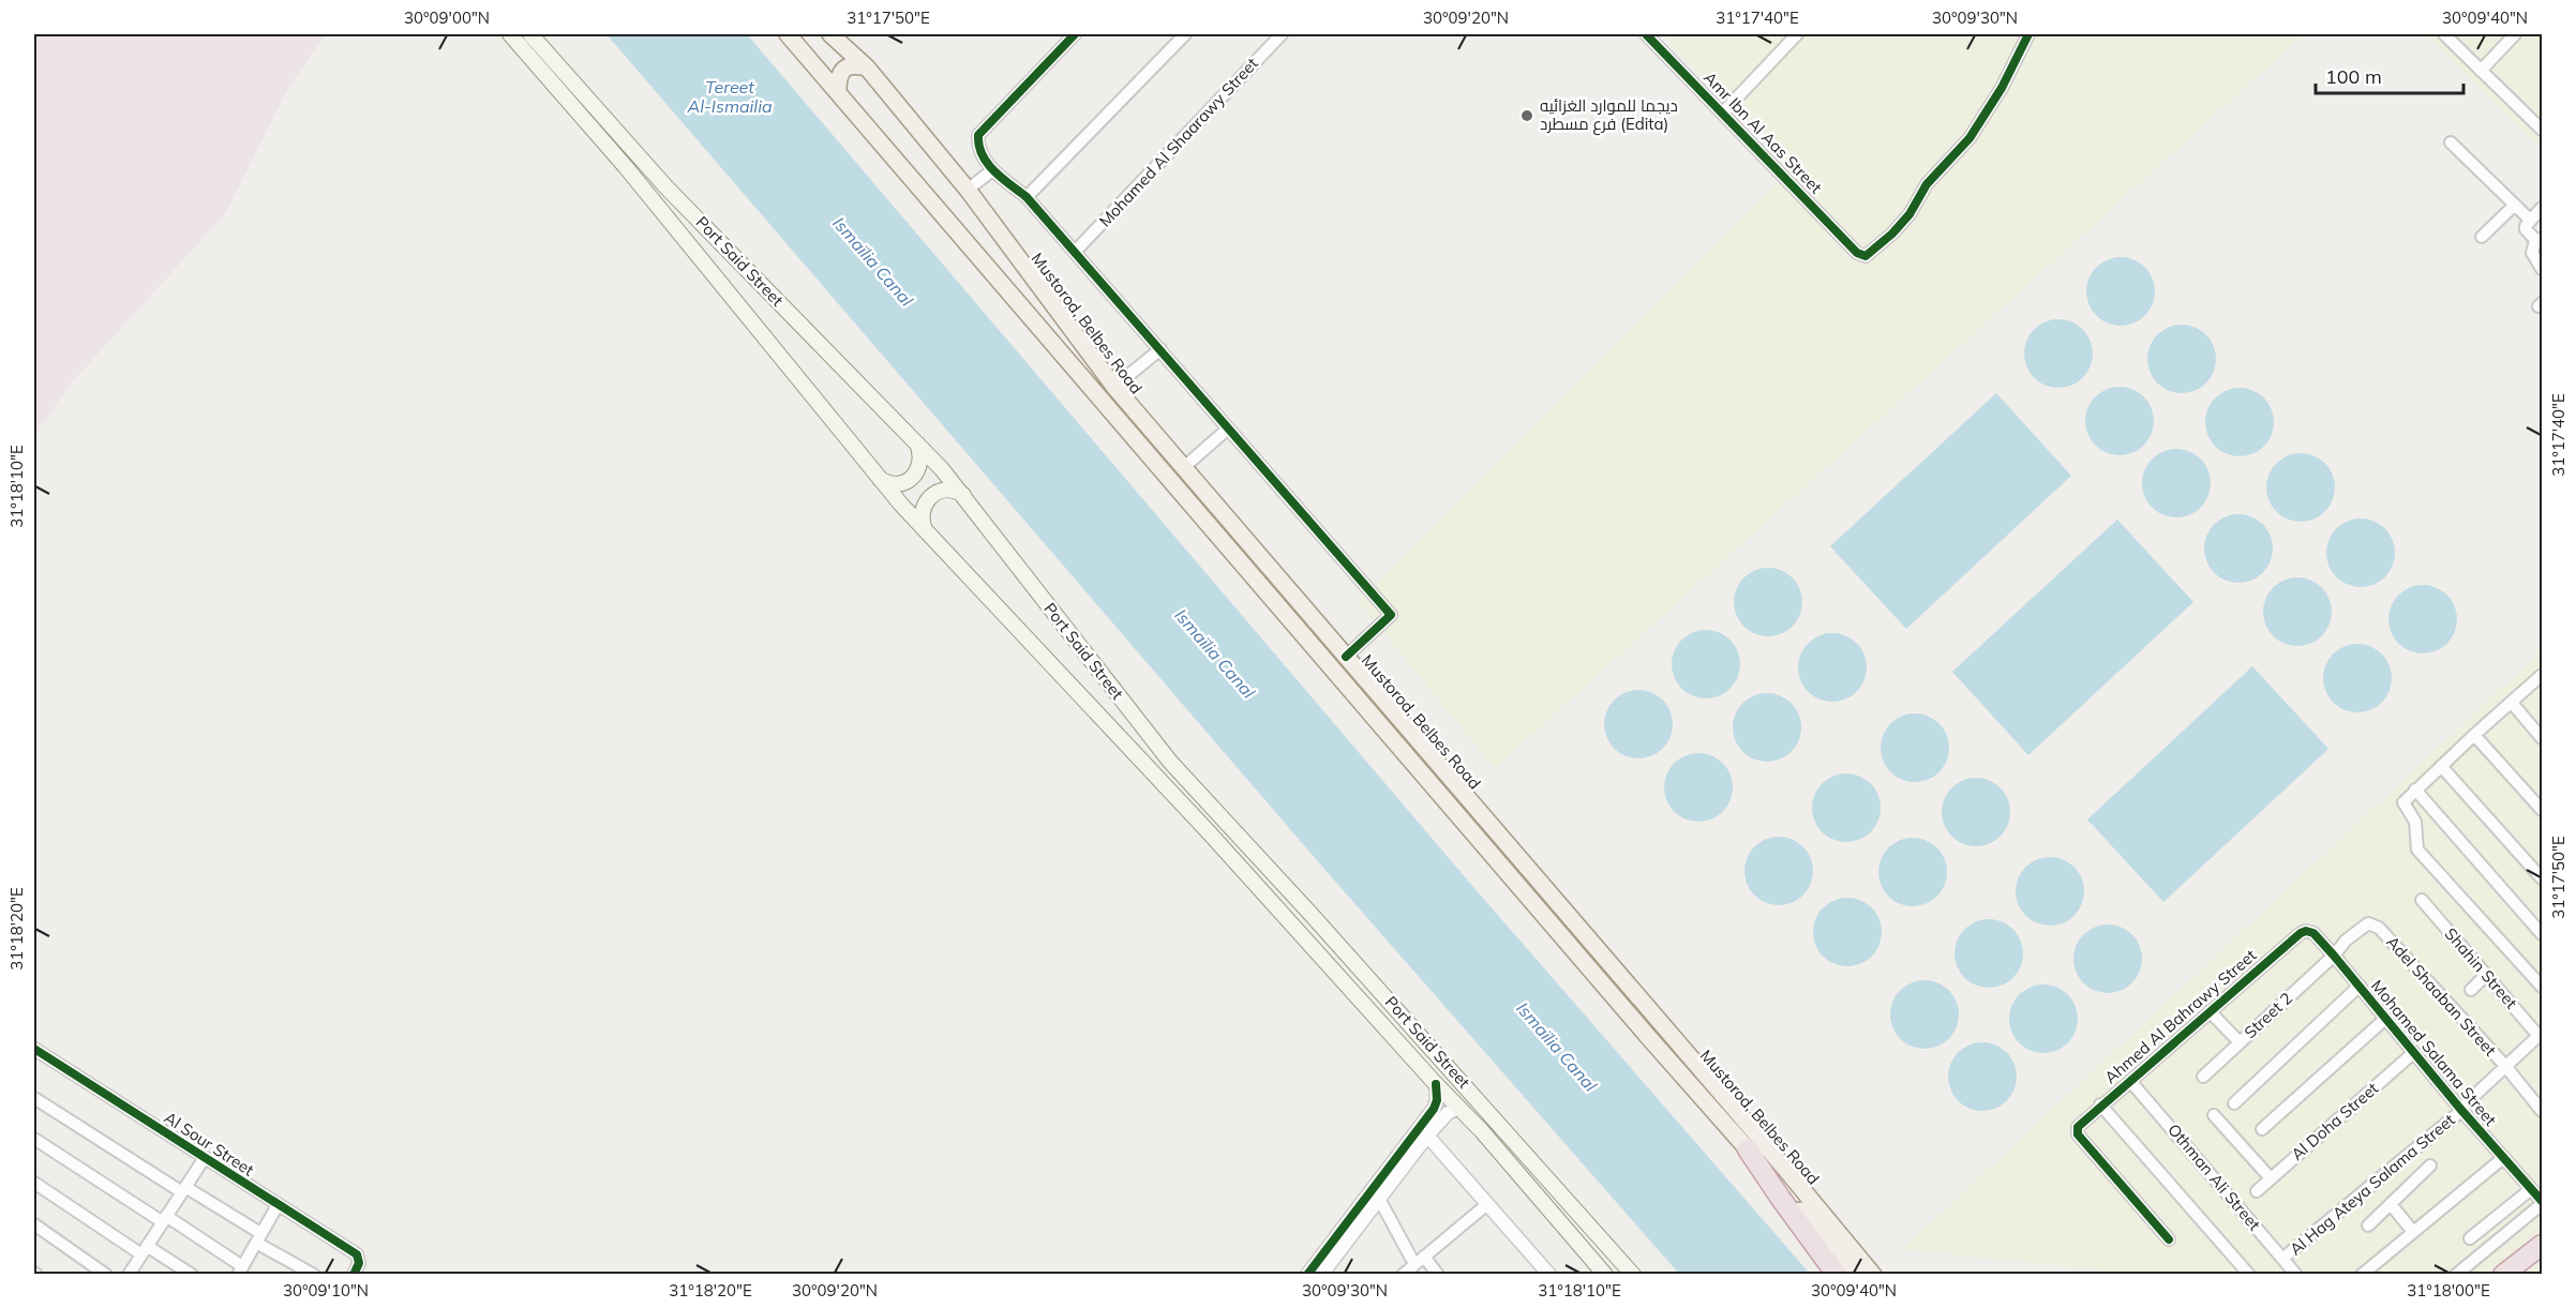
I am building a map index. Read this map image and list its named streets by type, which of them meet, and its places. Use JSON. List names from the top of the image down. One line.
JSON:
{"streets":{"main road":["Port Said Street","Mustorod, Belbes Road"],"street":["Amr Ibn Al Aas Street","Mohamed Al Shaarawy Street","Shahin Street","Adel Shaaban Street","Street 2","Ahmed Al Bahrawy Street","Mohamed Salama Street","Al Doha Street","Al Sour Street","Othman Ali Street","Al Hag Ateya Salama Street"]},"crossings":[["Shahin Street","Al Hag Ateya Salama Street"],["Adel Shaaban Street","Street 2"],["Adel Shaaban Street","Mohamed Salama Street"],["Adel Shaaban Street","Al Hag Ateya Salama Street"],["Street 2","Mohamed Salama Street"],["Ahmed Al Bahrawy Street","Mohamed Salama Street"],["Ahmed Al Bahrawy Street","Othman Ali Street"],["Mohamed Salama Street","Al Doha Street"],["Mohamed Salama Street","Al Hag Ateya Salama Street"],["Othman Ali Street","Al Hag Ateya Salama Street"]],"water":["Tereet Al-Ismailia","Ismaïlia Canal"],"places":["ديجما للموارد الغزائيه فرع مسطرد (Edita)"],"scale_bar":"100 m","coordinates":["30°09'00\"N","31°17'50\"E","30°09'20\"N","31°17'40\"E","30°09'30\"N","30°09'40\"N","31°18'10\"E","31°18'20\"E","30°09'10\"N","31°18'00\"E"]}
